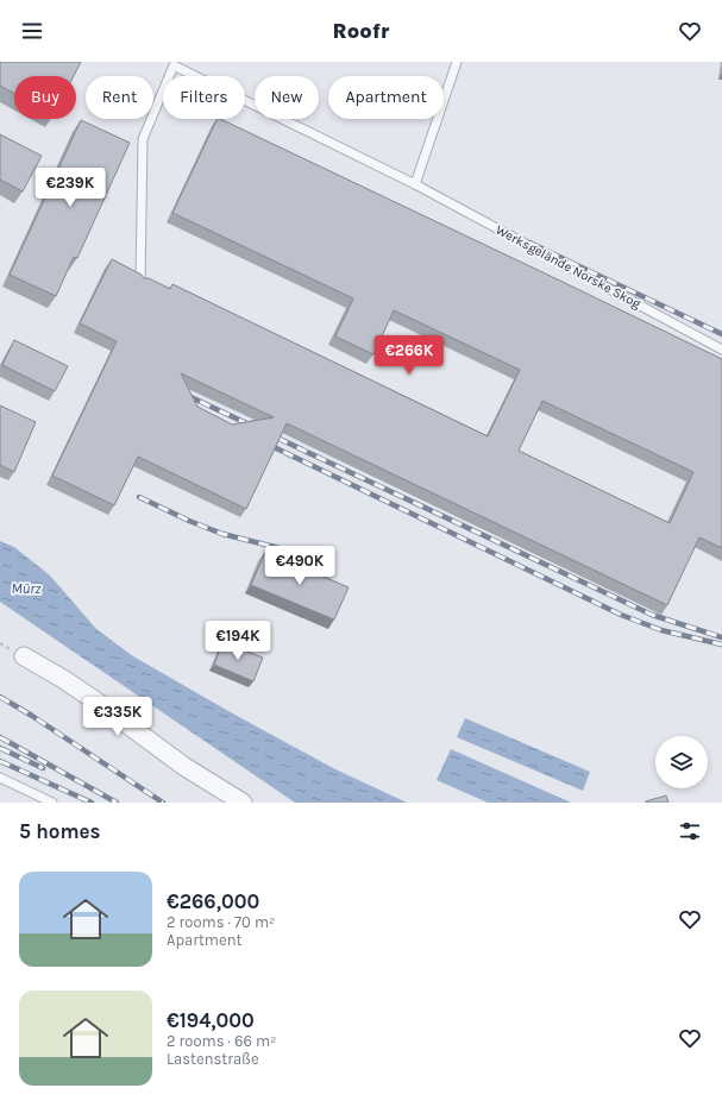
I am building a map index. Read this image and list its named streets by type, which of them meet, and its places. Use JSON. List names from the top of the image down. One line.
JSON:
{"streets":{"lane":["Werksgelände Norske Skog"]},"water":["Mürz"],"page":{"header":"Roofr","chip":["Buy","Rent","Filters","New","Apartment"],"price":["€239K","€266K","€490K","€194K","€335K"],"heading":"5 homes","list":[{"name":"€266,000","note":"2 rooms · 70 m² · Apartment"},{"name":"€194,000","note":"2 rooms · 66 m² · Lastenstraße"}]}}
